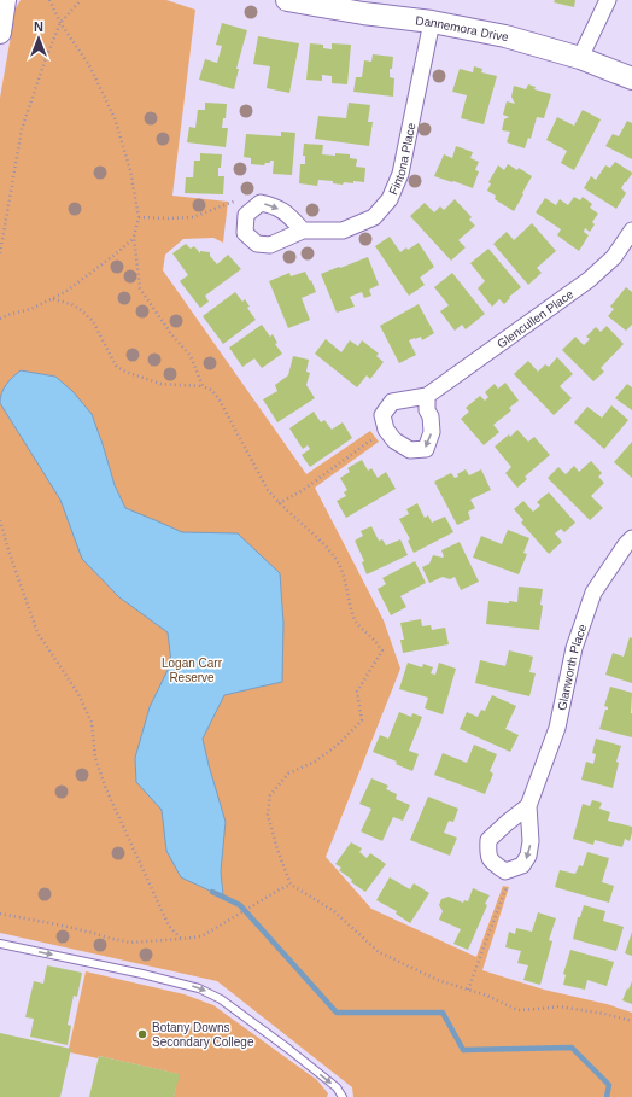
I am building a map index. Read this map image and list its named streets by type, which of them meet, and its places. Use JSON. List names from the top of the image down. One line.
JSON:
{"streets":{"street":["Dannemora Drive","Fintona Place","Glencullen Place","Glanworth Place"]},"crossings":[["Dannemora Drive","Fintona Place"]],"parks":["Logan Carr Reserve"],"places":["Botany Downs Secondary College"],"north":"top"}
